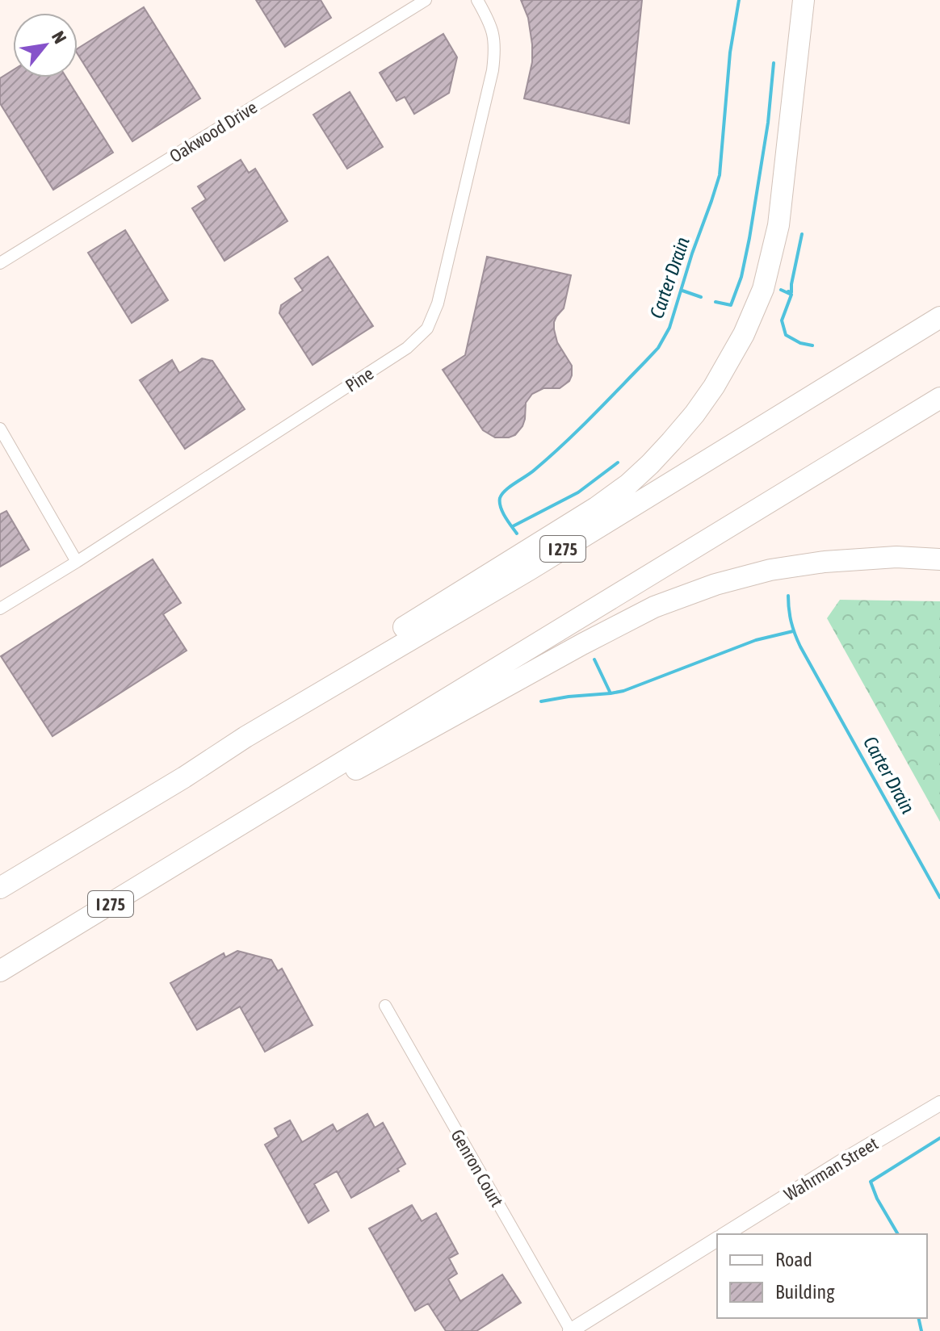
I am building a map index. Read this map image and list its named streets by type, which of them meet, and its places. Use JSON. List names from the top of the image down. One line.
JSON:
{"streets":{"highway":["I 275"],"street":["Oakwood Drive","Pine","Genron Court","Wahrman Street"]},"water":["Carter Drain"],"legend":["Road","Building"],"north":"top right"}
